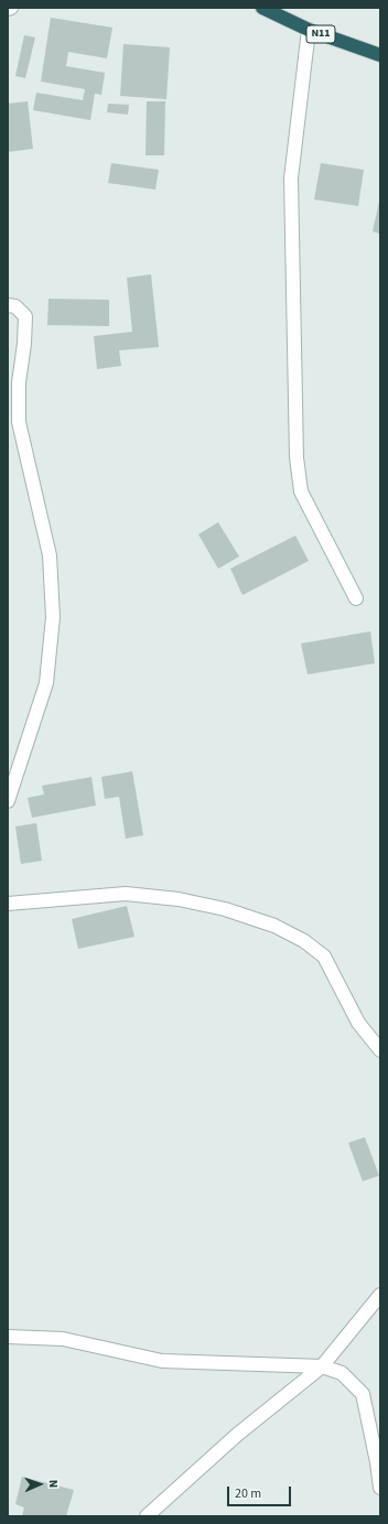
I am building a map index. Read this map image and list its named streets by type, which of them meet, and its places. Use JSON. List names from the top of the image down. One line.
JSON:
{"streets":{"highway":["N11"]},"scale_bar":"20 m","north":"right"}
